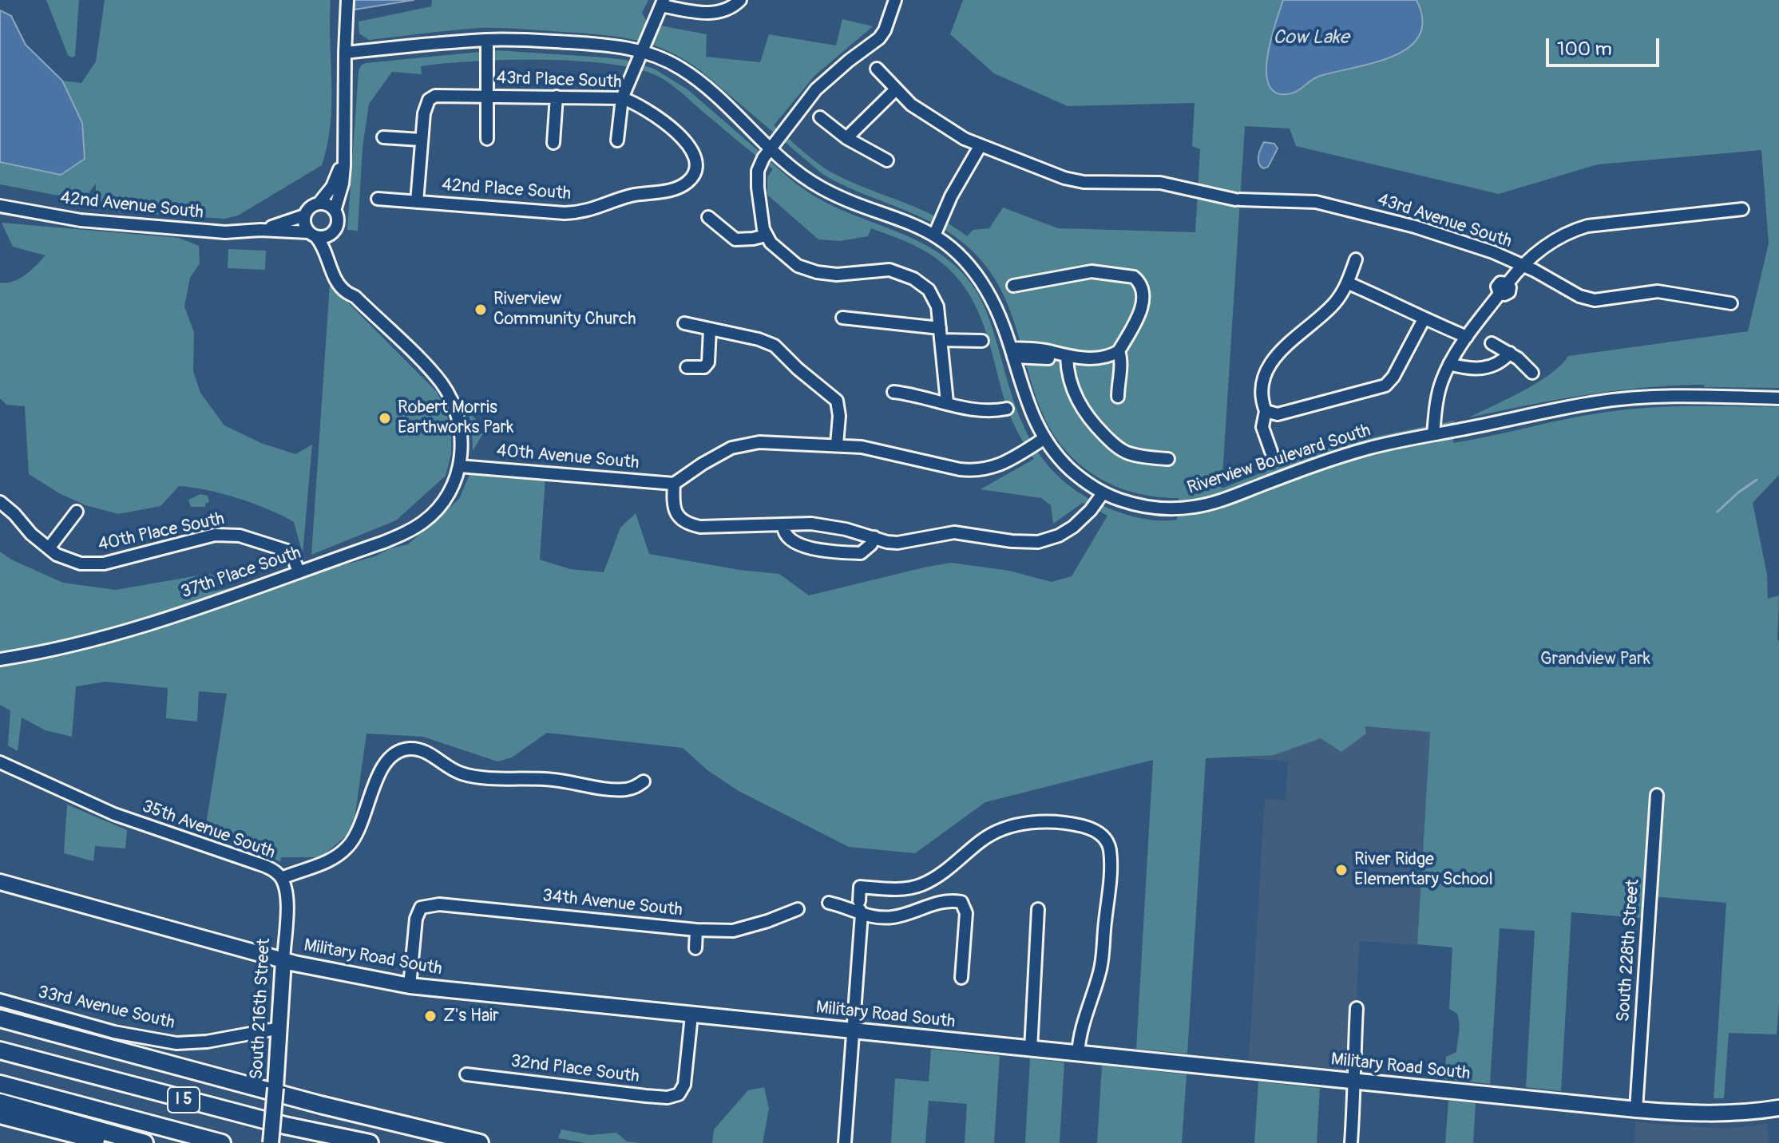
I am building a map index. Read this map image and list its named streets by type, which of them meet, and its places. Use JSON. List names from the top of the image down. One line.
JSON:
{"streets":{"highway":["I 5"],"main road":["Military Road South","South 216th Street"],"street":["43rd Place South","42nd Place South","42nd Avenue South","43rd Avenue South","40th Avenue South","Riverview Boulevard South","40th Place South","37th Place South","35th Avenue South","34th Avenue South","South 228th Street","33rd Avenue South","32nd Place South"]},"crossings":[["43rd Place South","42nd Place South"],["40th Avenue South","37th Place South"],["40th Place South","37th Place South"],["35th Avenue South","South 216th Street"],["34th Avenue South","Military Road South"],["South 228th Street","Military Road South"],["Military Road South","South 216th Street"],["Military Road South","32nd Place South"],["33rd Avenue South","South 216th Street"]],"water":["Cow Lake"],"parks":["Grandview Park"],"places":["Riverview Community Church","Robert Morris Earthworks Park","River Ridge Elementary School","Z's Hair"],"scale_bar":"100 m"}
